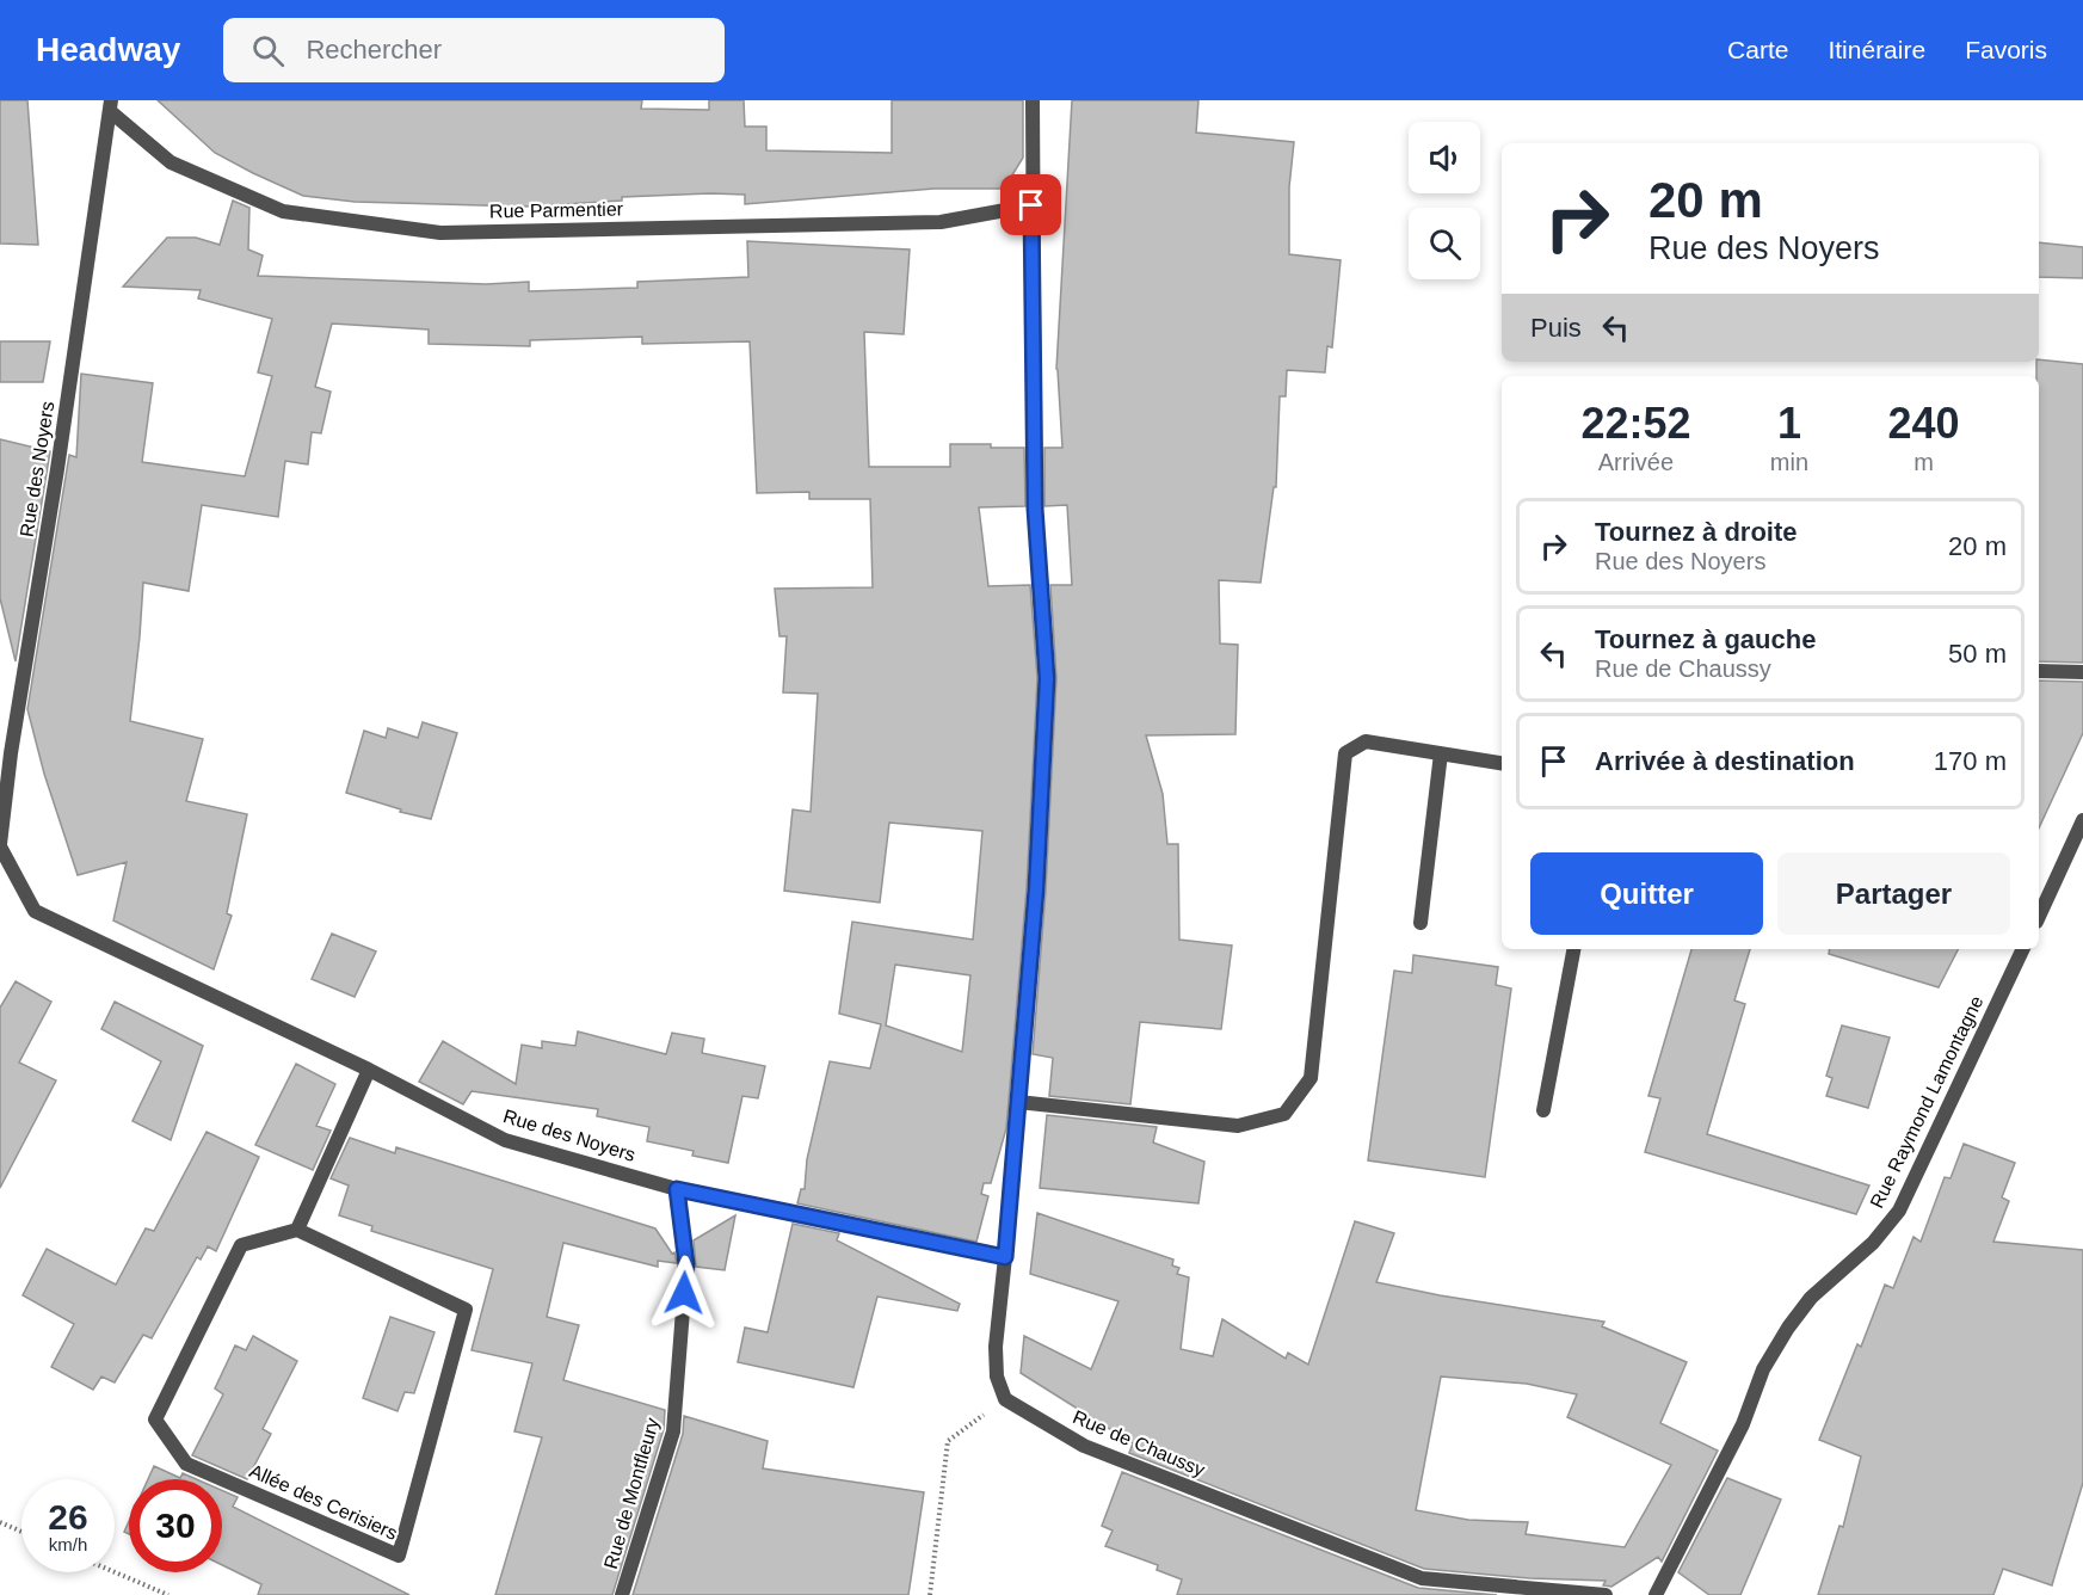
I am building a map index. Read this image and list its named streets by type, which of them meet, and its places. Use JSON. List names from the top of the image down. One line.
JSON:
{"streets":{"street":["Rue Parmentier","Rue des Noyers","Rue Raymond Lamontagne","Rue de Chaussy","Rue de Montfleury","Allée des Cerisiers"]},"crossings":[["Rue Parmentier","Rue des Noyers"],["Rue des Noyers","Rue de Montfleury"]],"page":{"header":"Headway","search":"Rechercher","nav":["Carte","Itinéraire","Favoris"],"turn":["20 m","Rue des Noyers"],"then":"Puis","eta":["22:52","Arrivée","1","min","240","m"],"list":[{"name":"Tournez à droite","note":"Rue des Noyers","value":"20 m"},{"name":"Tournez à gauche","note":"Rue de Chaussy","value":"50 m"},{"name":"Arrivée à destination","value":"170 m"}],"buttons":["Quitter","Partager"],"speed":"26 km/h","limit":"30"}}
